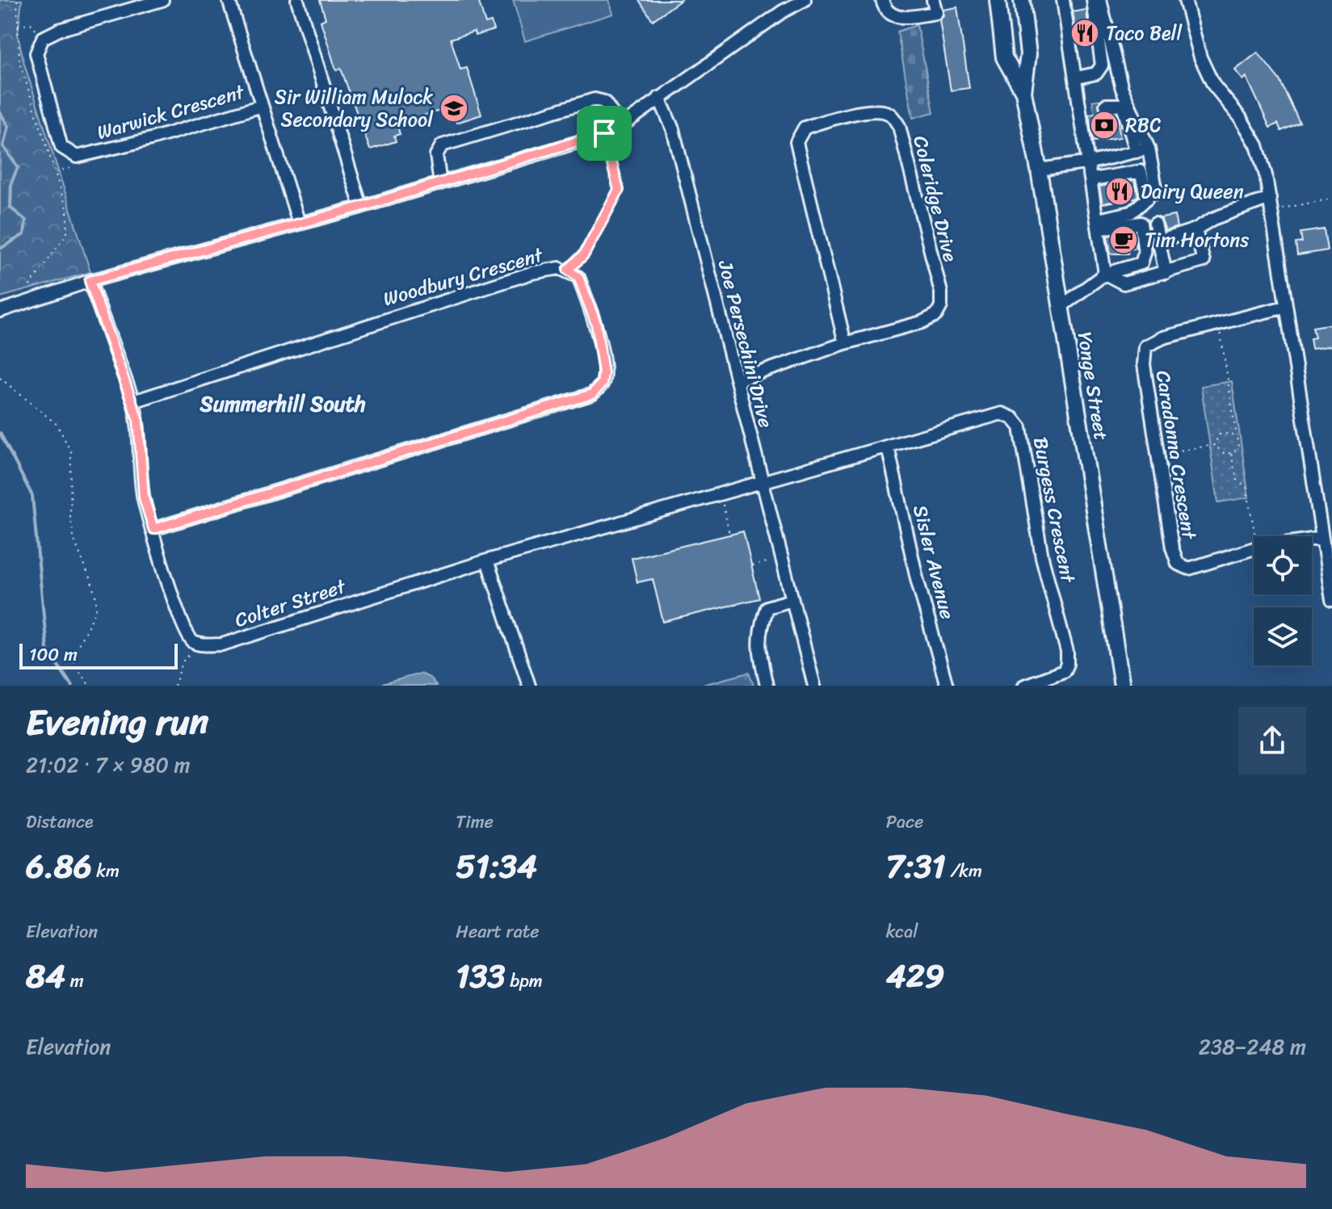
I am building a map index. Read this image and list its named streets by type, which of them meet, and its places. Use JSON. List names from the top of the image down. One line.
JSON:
{"streets":{"main road":["Yonge Street"],"street":["Warwick Crescent","Coleridge Drive","Woodbury Crescent","Joe Persechini Drive","Caradonna Crescent","Burgess Crescent","Sisler Avenue","Colter Street"]},"crossings":[["Coleridge Drive","Joe Persechini Drive"],["Joe Persechini Drive","Burgess Crescent"],["Joe Persechini Drive","Colter Street"],["Burgess Crescent","Sisler Avenue"],["Burgess Crescent","Colter Street"]],"districts":["Summerhill South"],"places":{"restaurant":["Taco Bell","Dairy Queen"],"school or university":["Sir William Mulock Secondary School"],"bank":["RBC"],"cafe":["Tim Hortons"]},"scale_bar":"100 m","page":{"scale":"100 m","heading":["Evening run","21:02 · 7 × 980 m"],"stats":[["Distance","6.86 km"],["Time","51:34"],["Pace","7:31 /km"],["Elevation","84 m"],["Heart rate","133 bpm"],["kcal","429"]],"chart":["Elevation","238–248 m"]}}
